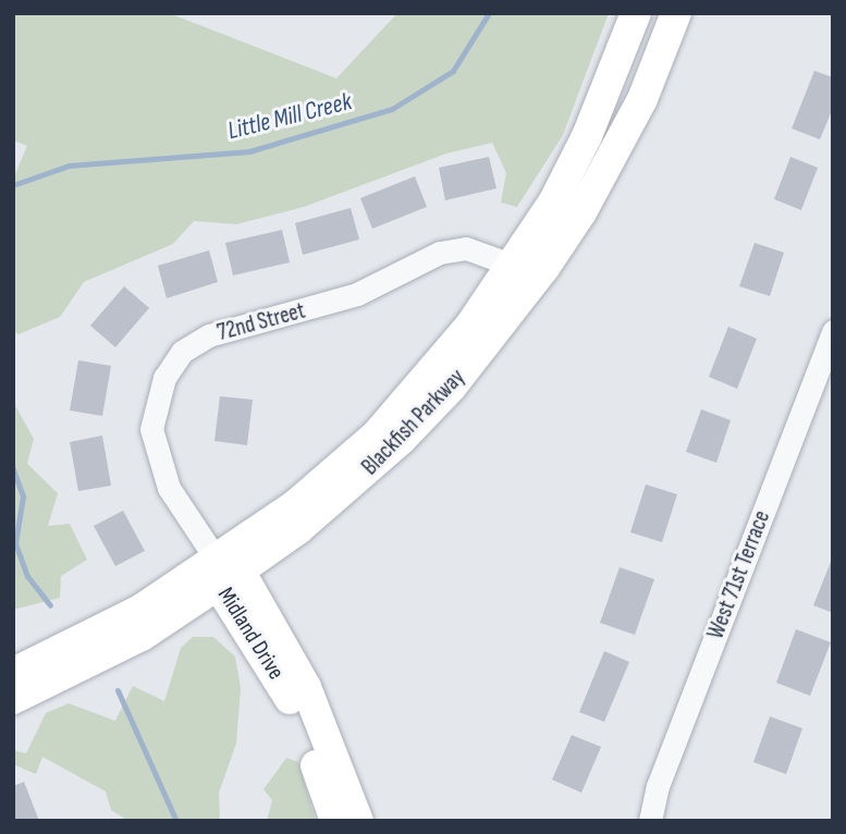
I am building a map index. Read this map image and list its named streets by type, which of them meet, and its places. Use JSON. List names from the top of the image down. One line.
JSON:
{"streets":{"main road":["Blackfish Parkway","Midland Drive"],"street":["72nd Street","West 71st Terrace"]},"crossings":[["72nd Street","Blackfish Parkway"],["72nd Street","Midland Drive"],["Blackfish Parkway","Midland Drive"]],"water":["Little Mill Creek"]}
